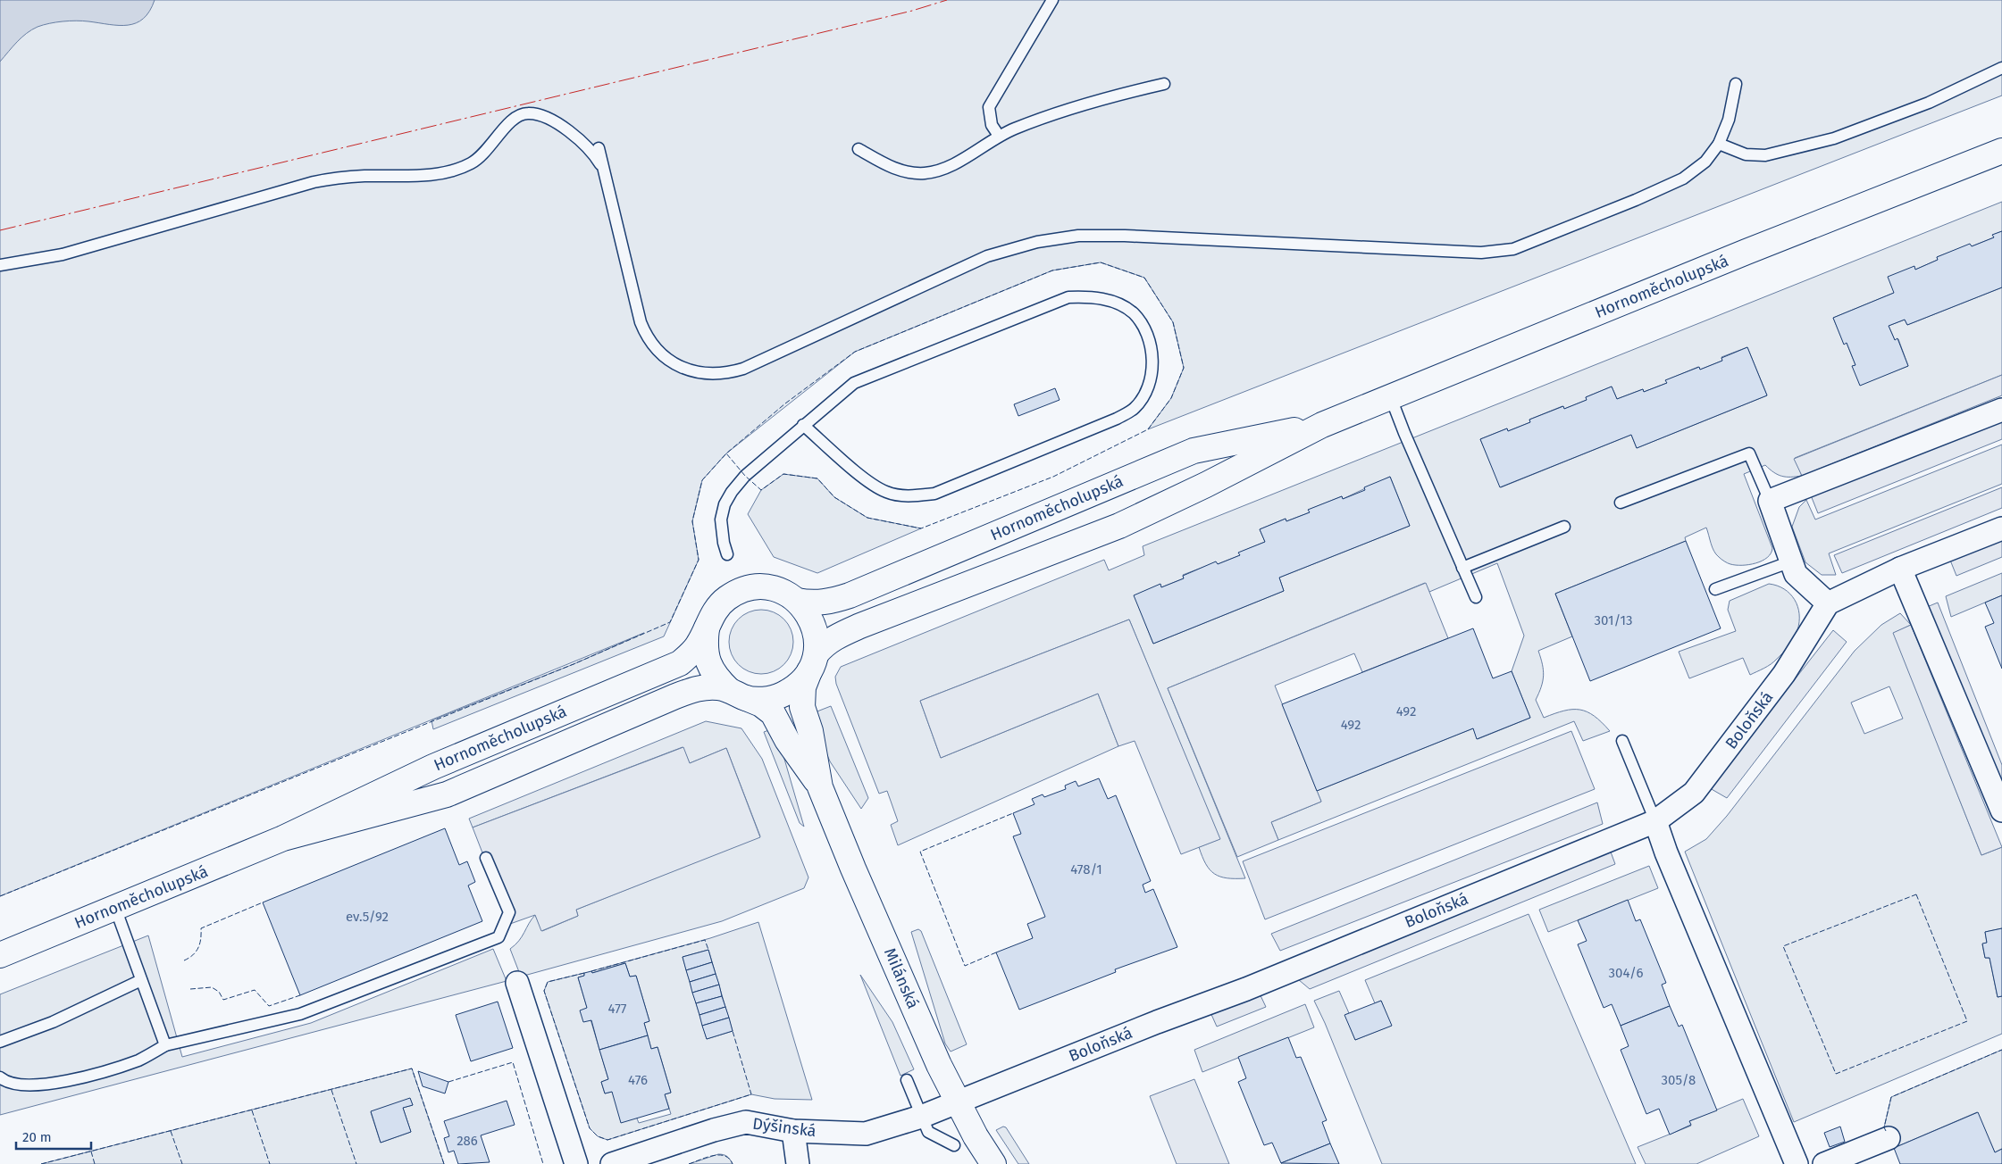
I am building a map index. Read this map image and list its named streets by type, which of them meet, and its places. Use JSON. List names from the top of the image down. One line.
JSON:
{"streets":{"street":["Hornoměcholupská","Boloňská","Milánská","Dýšinská"]},"crossings":[["Hornoměcholupská","Milánská"],["Boloňská","Milánská"],["Boloňská","Dýšinská"],["Milánská","Dýšinská"]],"house_numbers":["301/13","492","492","478/1","ev.5/92","304/6","477","476","305/8","286"],"scale_bar":"20 m"}
